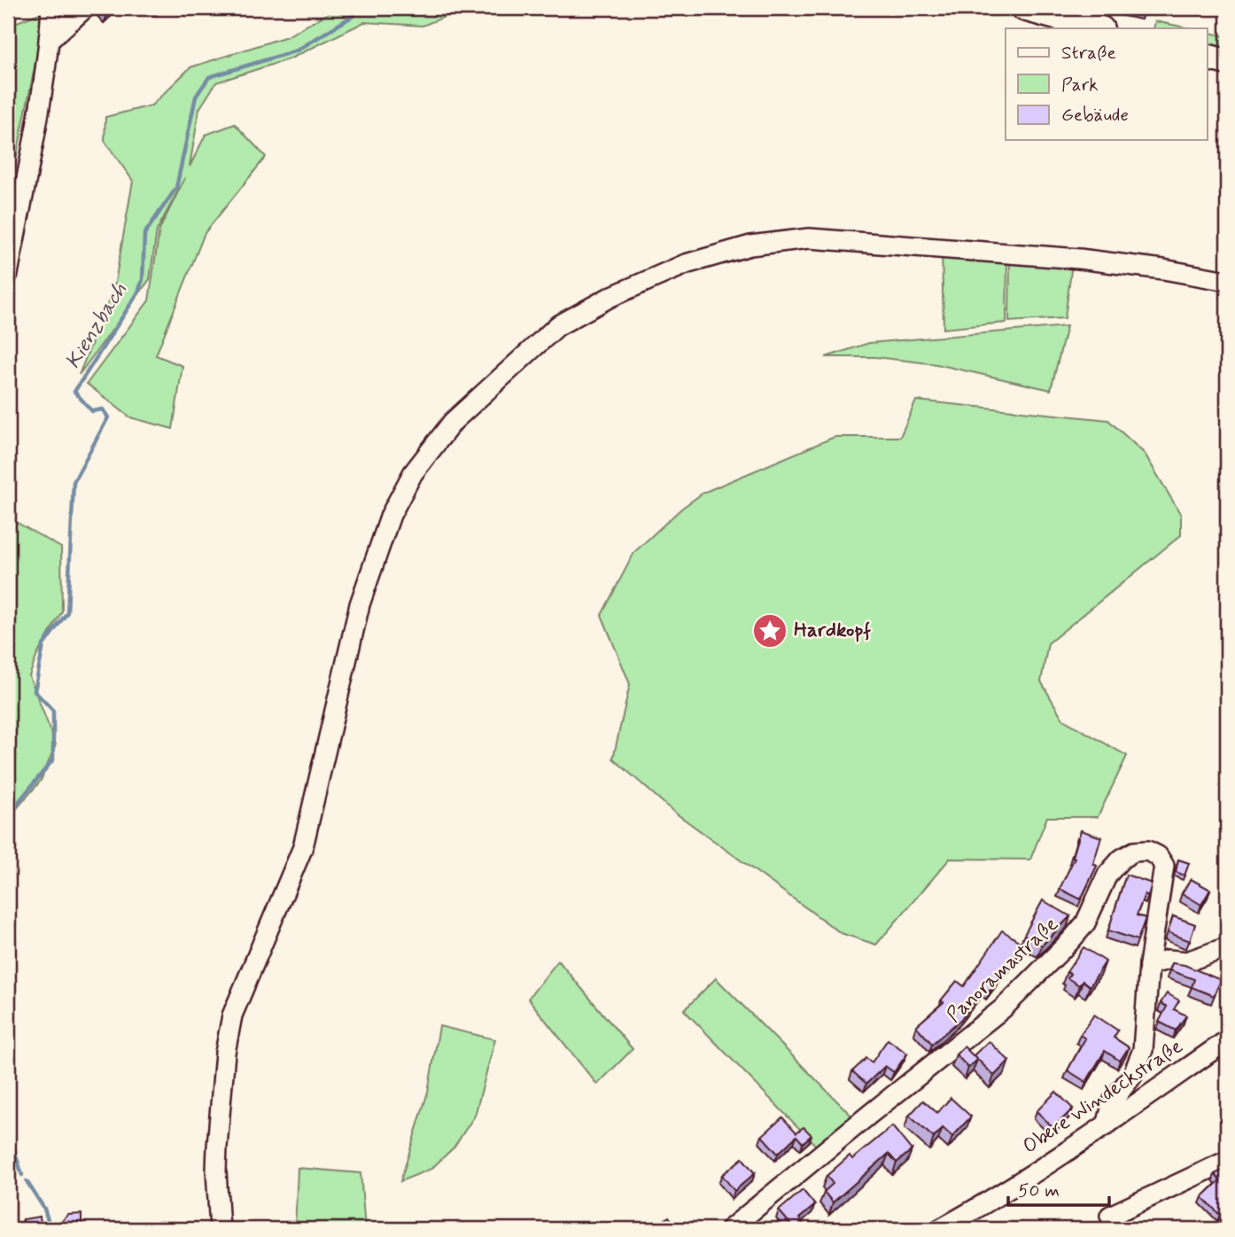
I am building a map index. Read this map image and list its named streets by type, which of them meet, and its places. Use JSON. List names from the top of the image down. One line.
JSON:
{"streets":{"street":["Panoramastraße","Obere Windeckstraße"]},"crossings":[["Panoramastraße","Obere Windeckstraße"]],"water":["Kienzbach"],"places":{"place":["Hardkopf"]},"legend":["Straße","Park","Gebäude"],"scale_bar":"50 m"}
